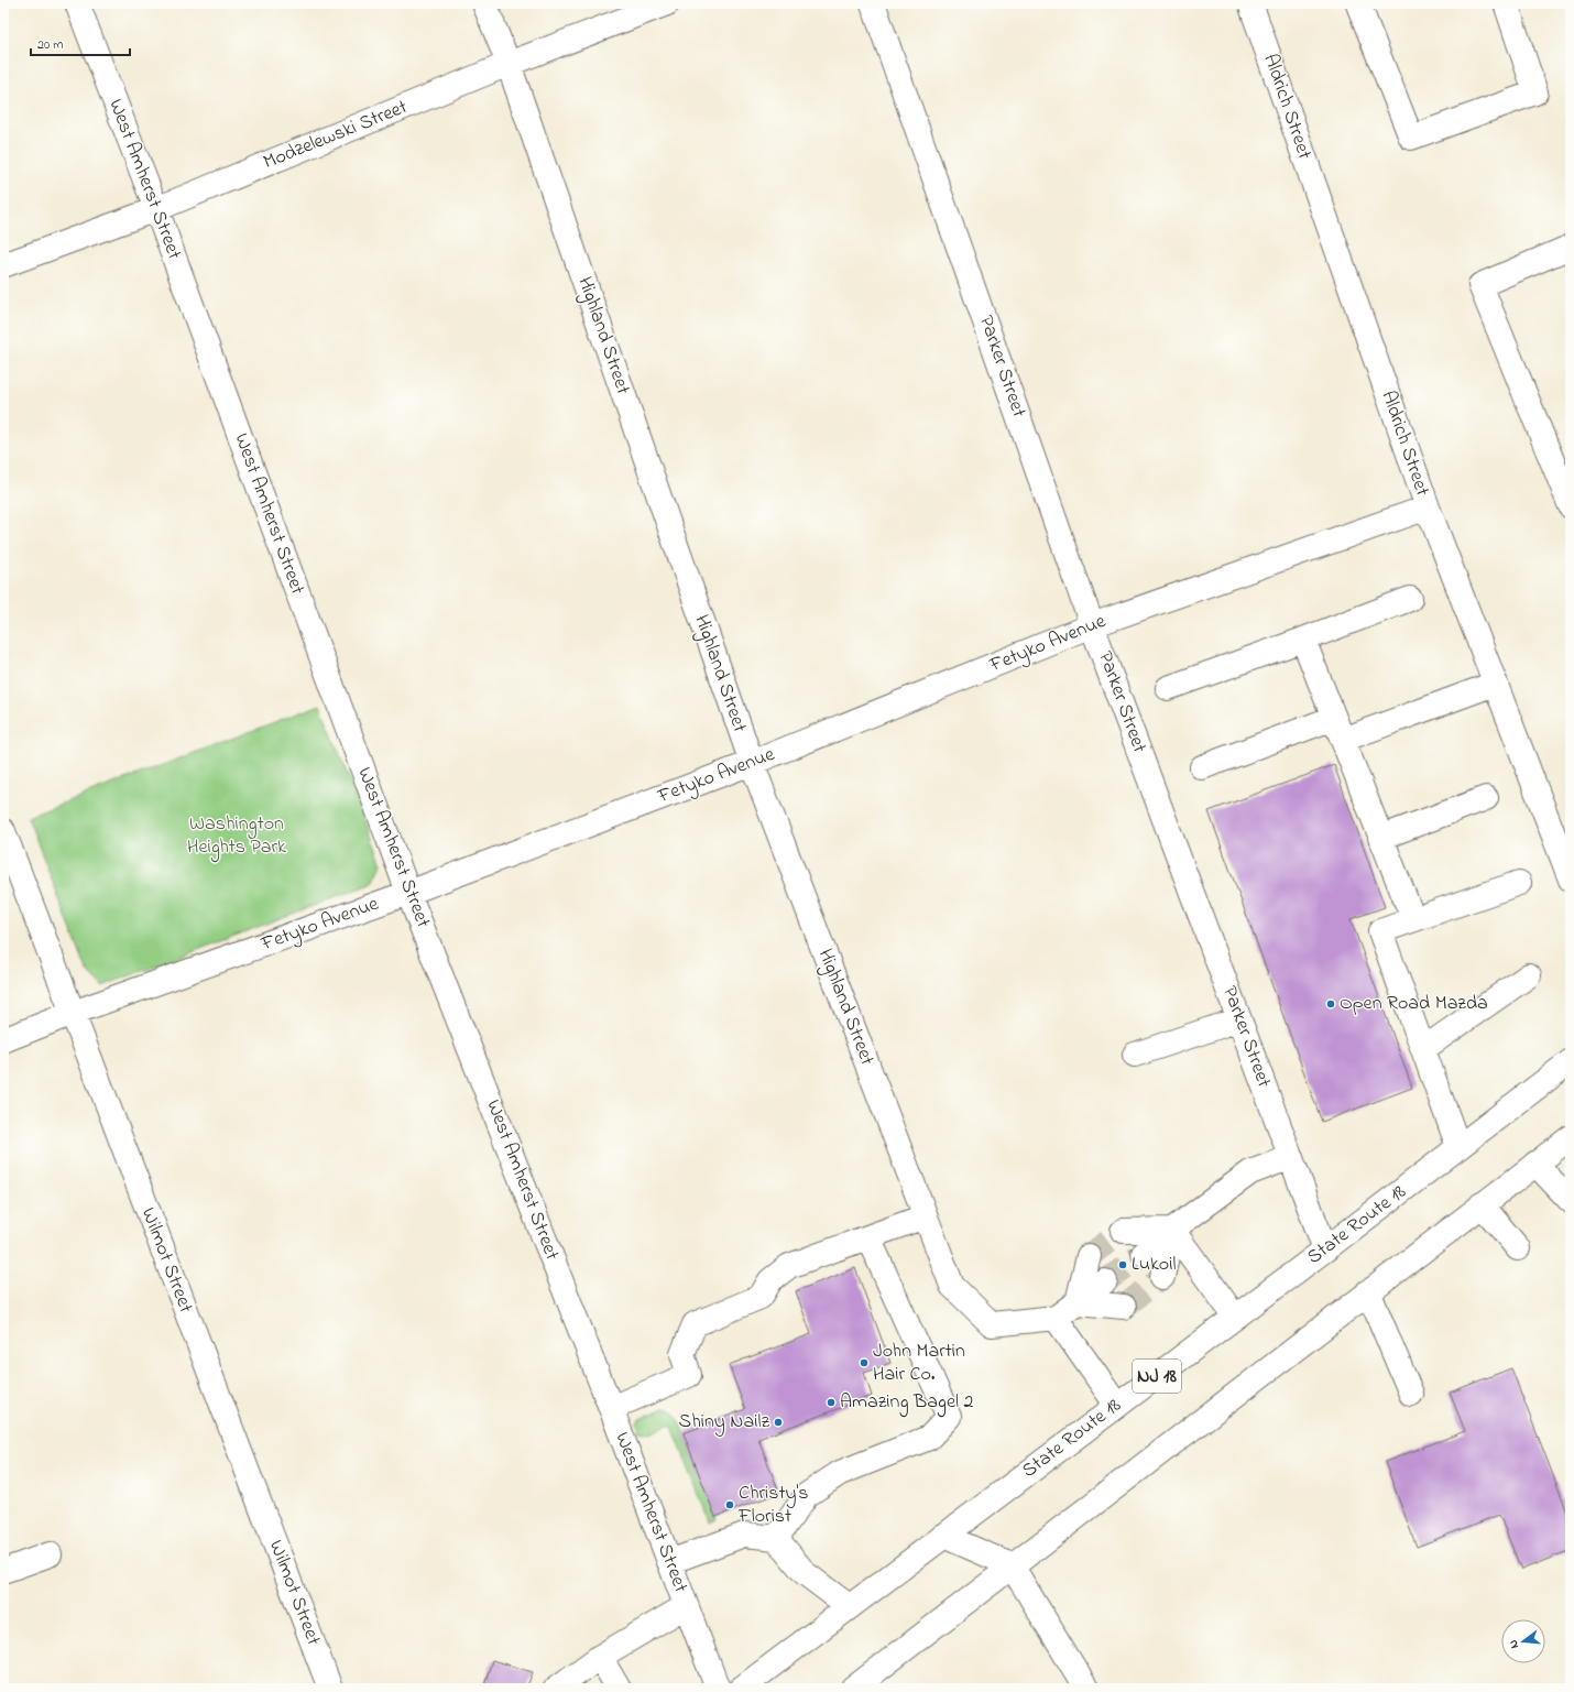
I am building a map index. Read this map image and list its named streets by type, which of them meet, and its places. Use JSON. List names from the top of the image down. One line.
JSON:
{"streets":{"main road":["Aldrich Street","Modzelewski Street","West Amherst Street","Highland Street","Parker Street","Fetyko Avenue","State Route 18","Wilmot Street","NJ 18"]},"crossings":[["Aldrich Street","Fetyko Avenue"],["Modzelewski Street","West Amherst Street"],["Modzelewski Street","Highland Street"],["West Amherst Street","Fetyko Avenue"],["Highland Street","Fetyko Avenue"],["Parker Street","Fetyko Avenue"],["Parker Street","State Route 18"],["Fetyko Avenue","Wilmot Street"]],"parks":["Washington Heights Park"],"places":["Open Road Mazda","Lukoil","John Martin Hair Co.","Amazing Bagel 2","Shiny Nailz","Christy's Florist"],"scale_bar":"20 m","north":"left"}
